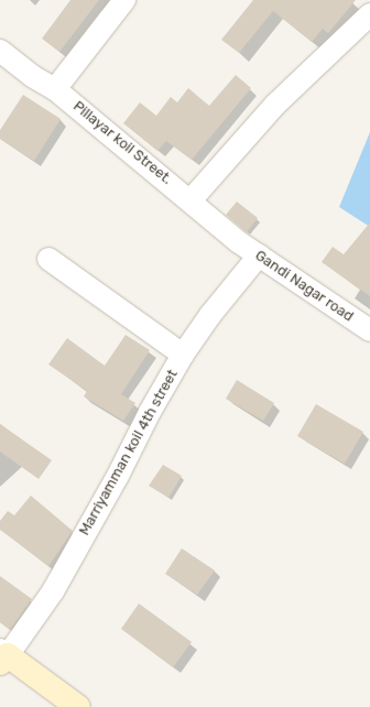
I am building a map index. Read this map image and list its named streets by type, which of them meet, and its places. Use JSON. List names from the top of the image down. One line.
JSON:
{"streets":{"street":["Pillayar koil Street.","Gandi Nagar road","Marriyamman koil 4th street"]},"crossings":[["Pillayar koil Street.","Gandi Nagar road"],["Gandi Nagar road","Marriyamman koil 4th street"]]}
